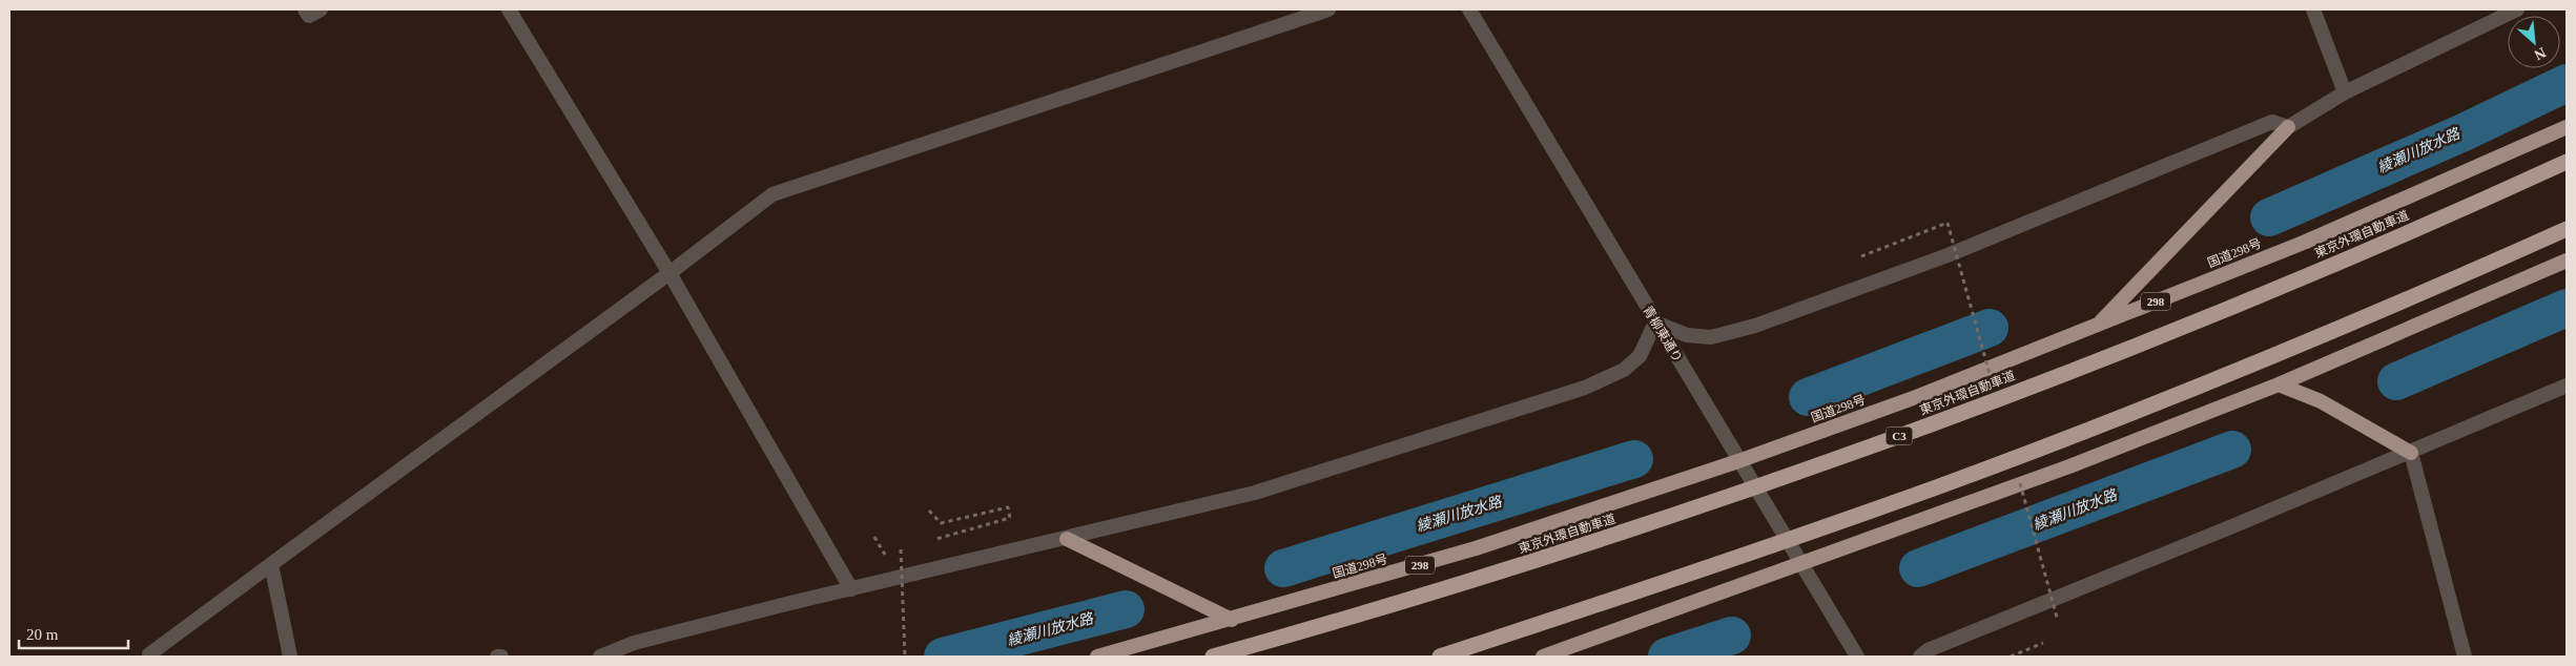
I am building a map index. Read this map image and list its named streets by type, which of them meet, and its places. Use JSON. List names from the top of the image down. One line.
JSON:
{"streets":{"highway":["東京外環自動車道","国道298号","298","C3"],"street":["青柳東通り"]},"crossings":[["国道298号","青柳東通り"]],"water":["綾瀬川放水路"],"scale_bar":"20 m","north":"bottom right"}
